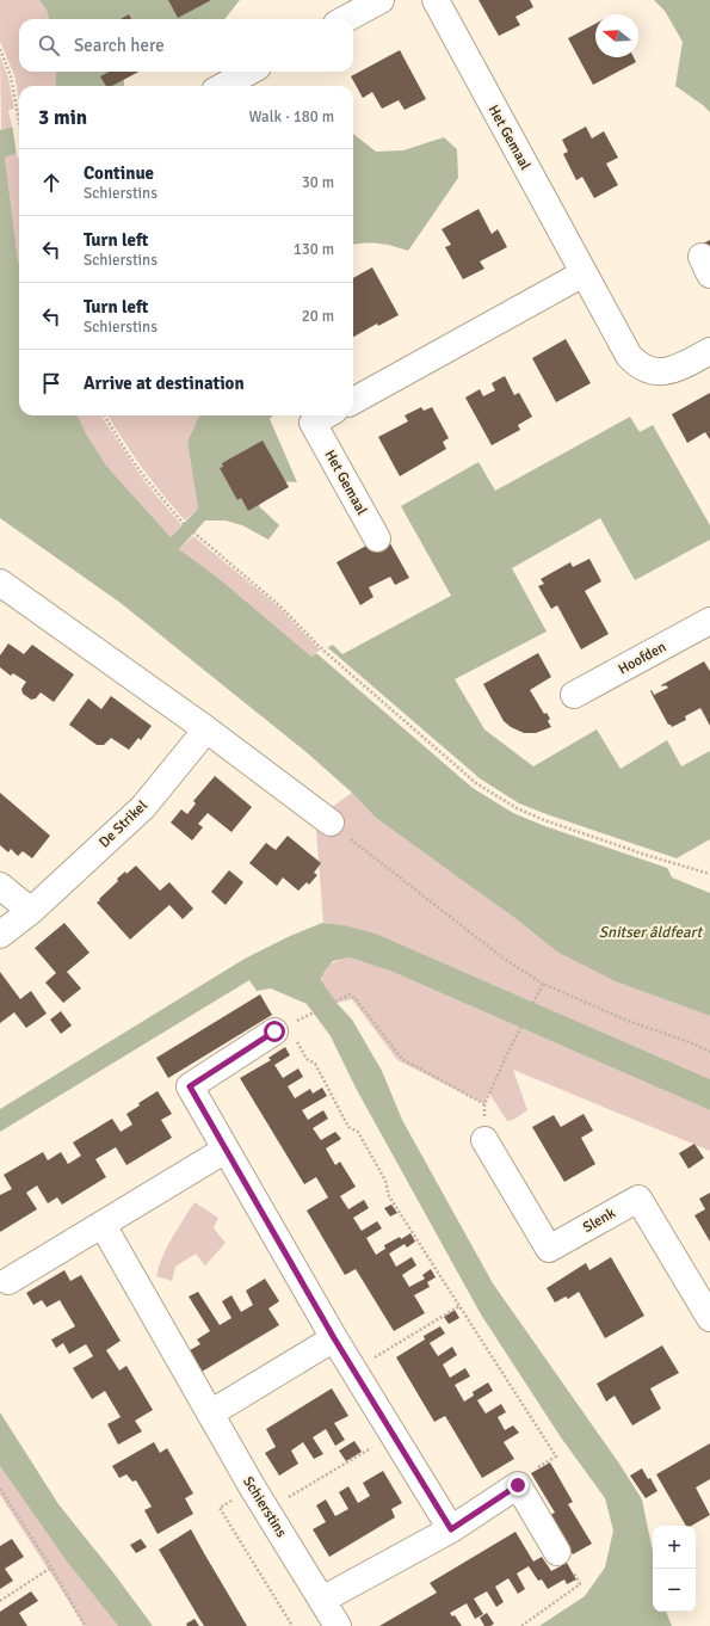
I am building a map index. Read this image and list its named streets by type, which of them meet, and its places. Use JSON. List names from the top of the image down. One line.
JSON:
{"streets":{"street":["Het Gemaal","Hoofden","De Strikel","Slenk","Schierstins"]},"water":["Snitser âldfeart"],"north":"left","page":{"search":"Search here","heading":["3 min","Walk · 180 m"],"list":[["Continue","Schierstins","30 m"],["Turn left","Schierstins","130 m"],["Turn left","Schierstins","20 m"],"Arrive at destination"],"map_buttons":["+","−"]}}
